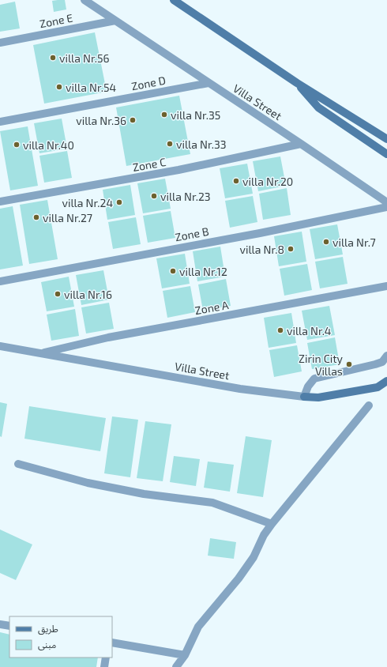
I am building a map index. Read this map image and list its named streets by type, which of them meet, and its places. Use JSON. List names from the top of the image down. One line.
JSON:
{"streets":{"street":["Zone E","Zone D","Villa Street","Zone C","Zone B","Zone A"]},"crossings":[["Zone E","Villa Street"],["Zone D","Villa Street"],["Villa Street","Zone C"],["Villa Street","Zone A"]],"places":["villa Nr.56","villa Nr.54","villa Nr.35","villa Nr.36","villa Nr.33","villa Nr.40","villa Nr.20","villa Nr.23","villa Nr.24","villa Nr.27","villa Nr.7","villa Nr.8","villa Nr.12","villa Nr.16","villa Nr.4","Zirin City Villas"],"legend":["طريق","مبنى"]}
